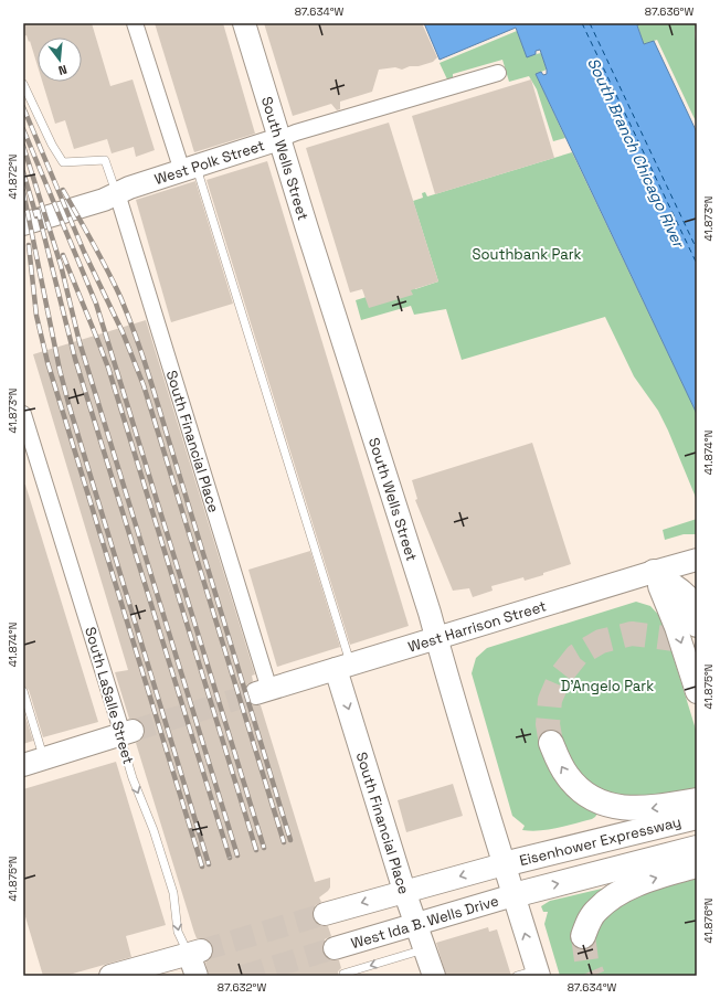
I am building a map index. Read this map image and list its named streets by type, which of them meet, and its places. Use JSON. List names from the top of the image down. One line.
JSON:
{"streets":{"highway":["Eisenhower Expressway"],"main road":["South Wells Street","West Polk Street","South Financial Place","West Harrison Street","South LaSalle Street","West Ida B. Wells Drive"]},"crossings":[["South Wells Street","West Polk Street"],["South Wells Street","West Harrison Street"],["South Wells Street","Eisenhower Expressway"],["South Wells Street","West Ida B. Wells Drive"],["West Polk Street","South Financial Place"],["South Financial Place","West Harrison Street"],["South Financial Place","West Ida B. Wells Drive"]],"one_way":["South LaSalle Street"],"water":["South Branch Chicago River"],"parks":["Southbank Park","D'Angelo Park"],"north":"bottom","coordinates":["87.634°W","87.636°W","41.872°N","41.873°N","41.874°N","41.875°N","41.876°N","87.632°W"]}
